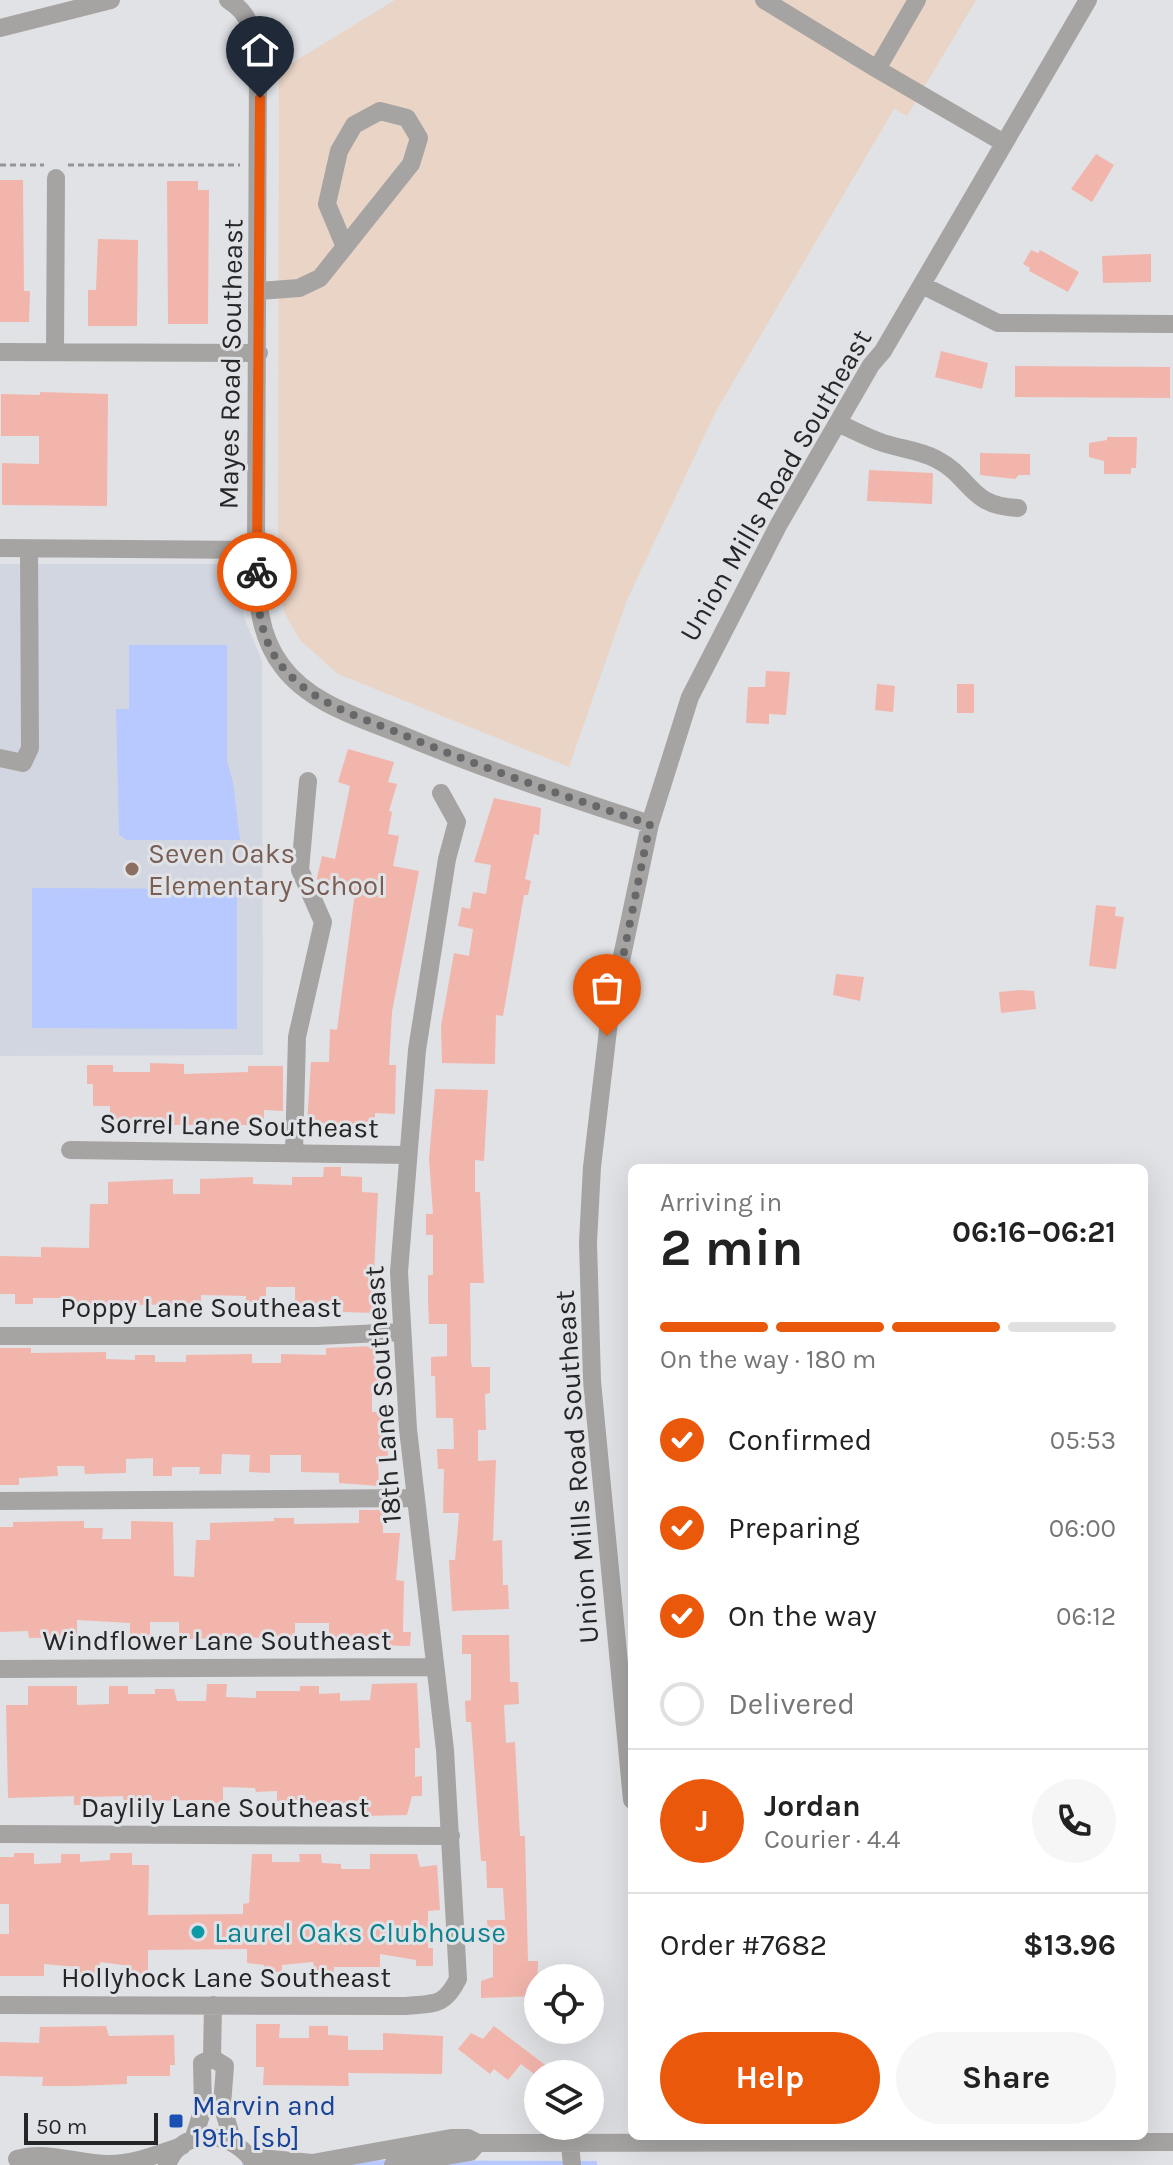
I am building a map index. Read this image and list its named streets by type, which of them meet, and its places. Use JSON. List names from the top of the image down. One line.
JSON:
{"streets":{"street":["Mayes Road Southeast","Union Mills Road Southeast","Sorrel Lane Southeast","Poppy Lane Southeast","18th Lane Southeast","Windflower Lane Southeast","Daylily Lane Southeast","Hollyhock Lane Southeast"]},"crossings":[["Mayes Road Southeast","Union Mills Road Southeast"],["Sorrel Lane Southeast","18th Lane Southeast"],["Poppy Lane Southeast","18th Lane Southeast"],["18th Lane Southeast","Windflower Lane Southeast"],["18th Lane Southeast","Daylily Lane Southeast"],["18th Lane Southeast","Hollyhock Lane Southeast"]],"places":{"other":["Seven Oaks Elementary School","Laurel Oaks Clubhouse"],"transit":["Marvin and 19th [sb]"]},"scale_bar":"50 m","page":{"heading":["2 min","Arriving in","06:16–06:21"],"panel":["Jordan","Courier · 4.4","Order #7682","$13.96"],"bar":"On the way · 180 m","list":[["Confirmed","05:53"],["Preparing","06:00"],["On the way","06:12"],"Delivered"],"round":"J","buttons":["Help","Share"],"scale":"50 m"}}
